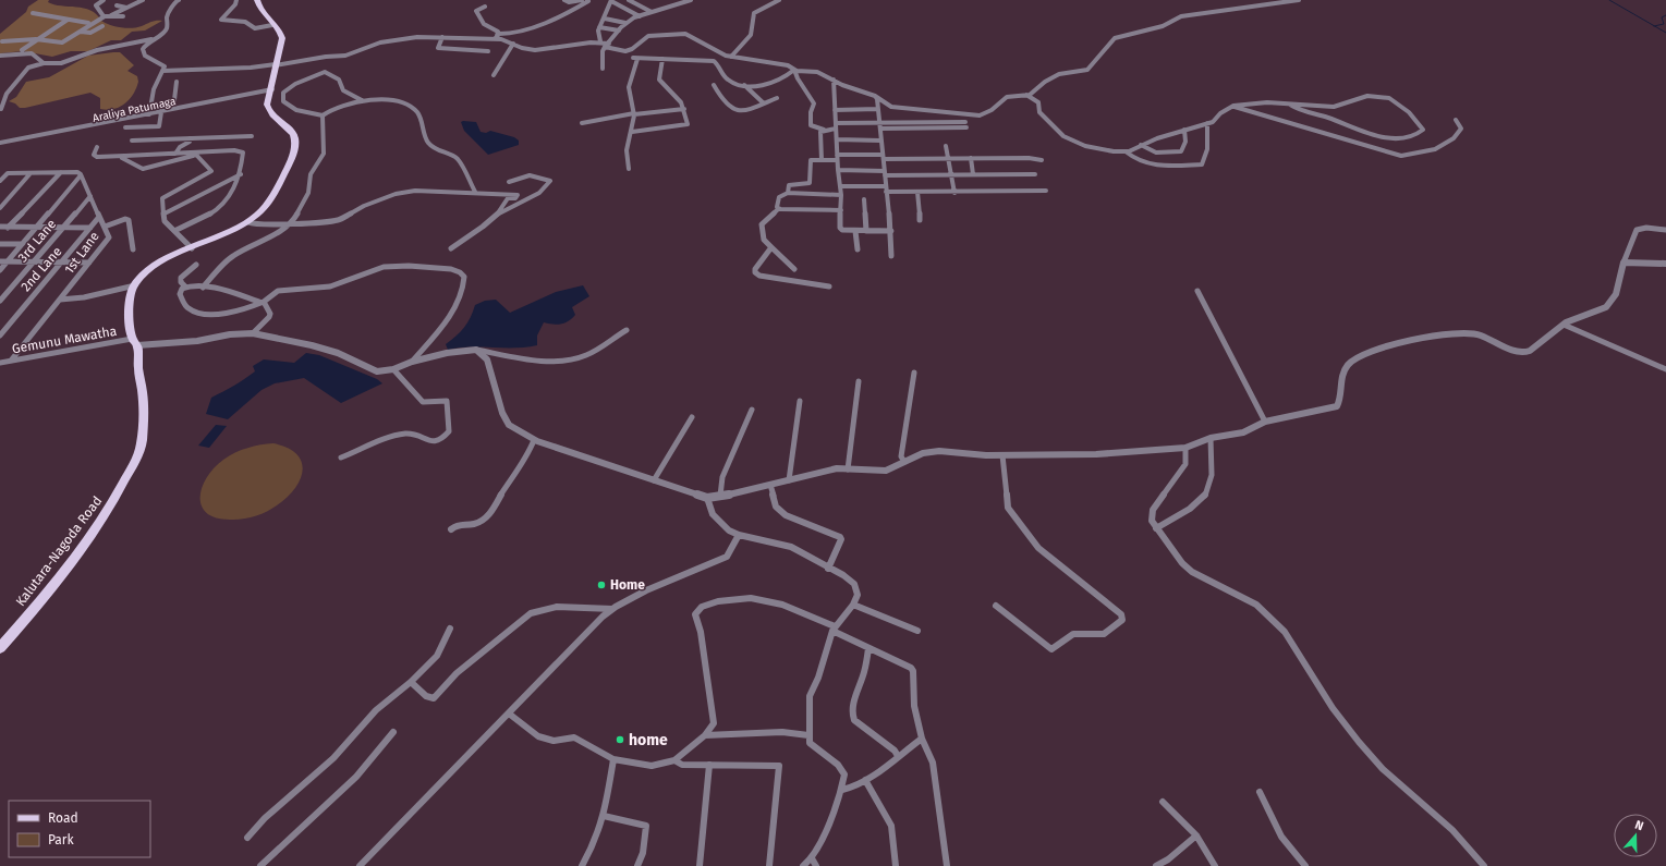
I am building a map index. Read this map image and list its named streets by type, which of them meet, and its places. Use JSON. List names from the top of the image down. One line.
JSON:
{"streets":{"main road":["Kalutara-Nagoda Road"],"street":["Araliya Patumaga","3rd Lane","1st Lane","2nd Lane","Gemunu Mawatha"]},"crossings":[["3rd Lane","1st Lane"],["1st Lane","2nd Lane"],["1st Lane","Gemunu Mawatha"],["Gemunu Mawatha","Kalutara-Nagoda Road"]],"places":["Home","home"],"legend":["Road","Park"],"north":"top"}
